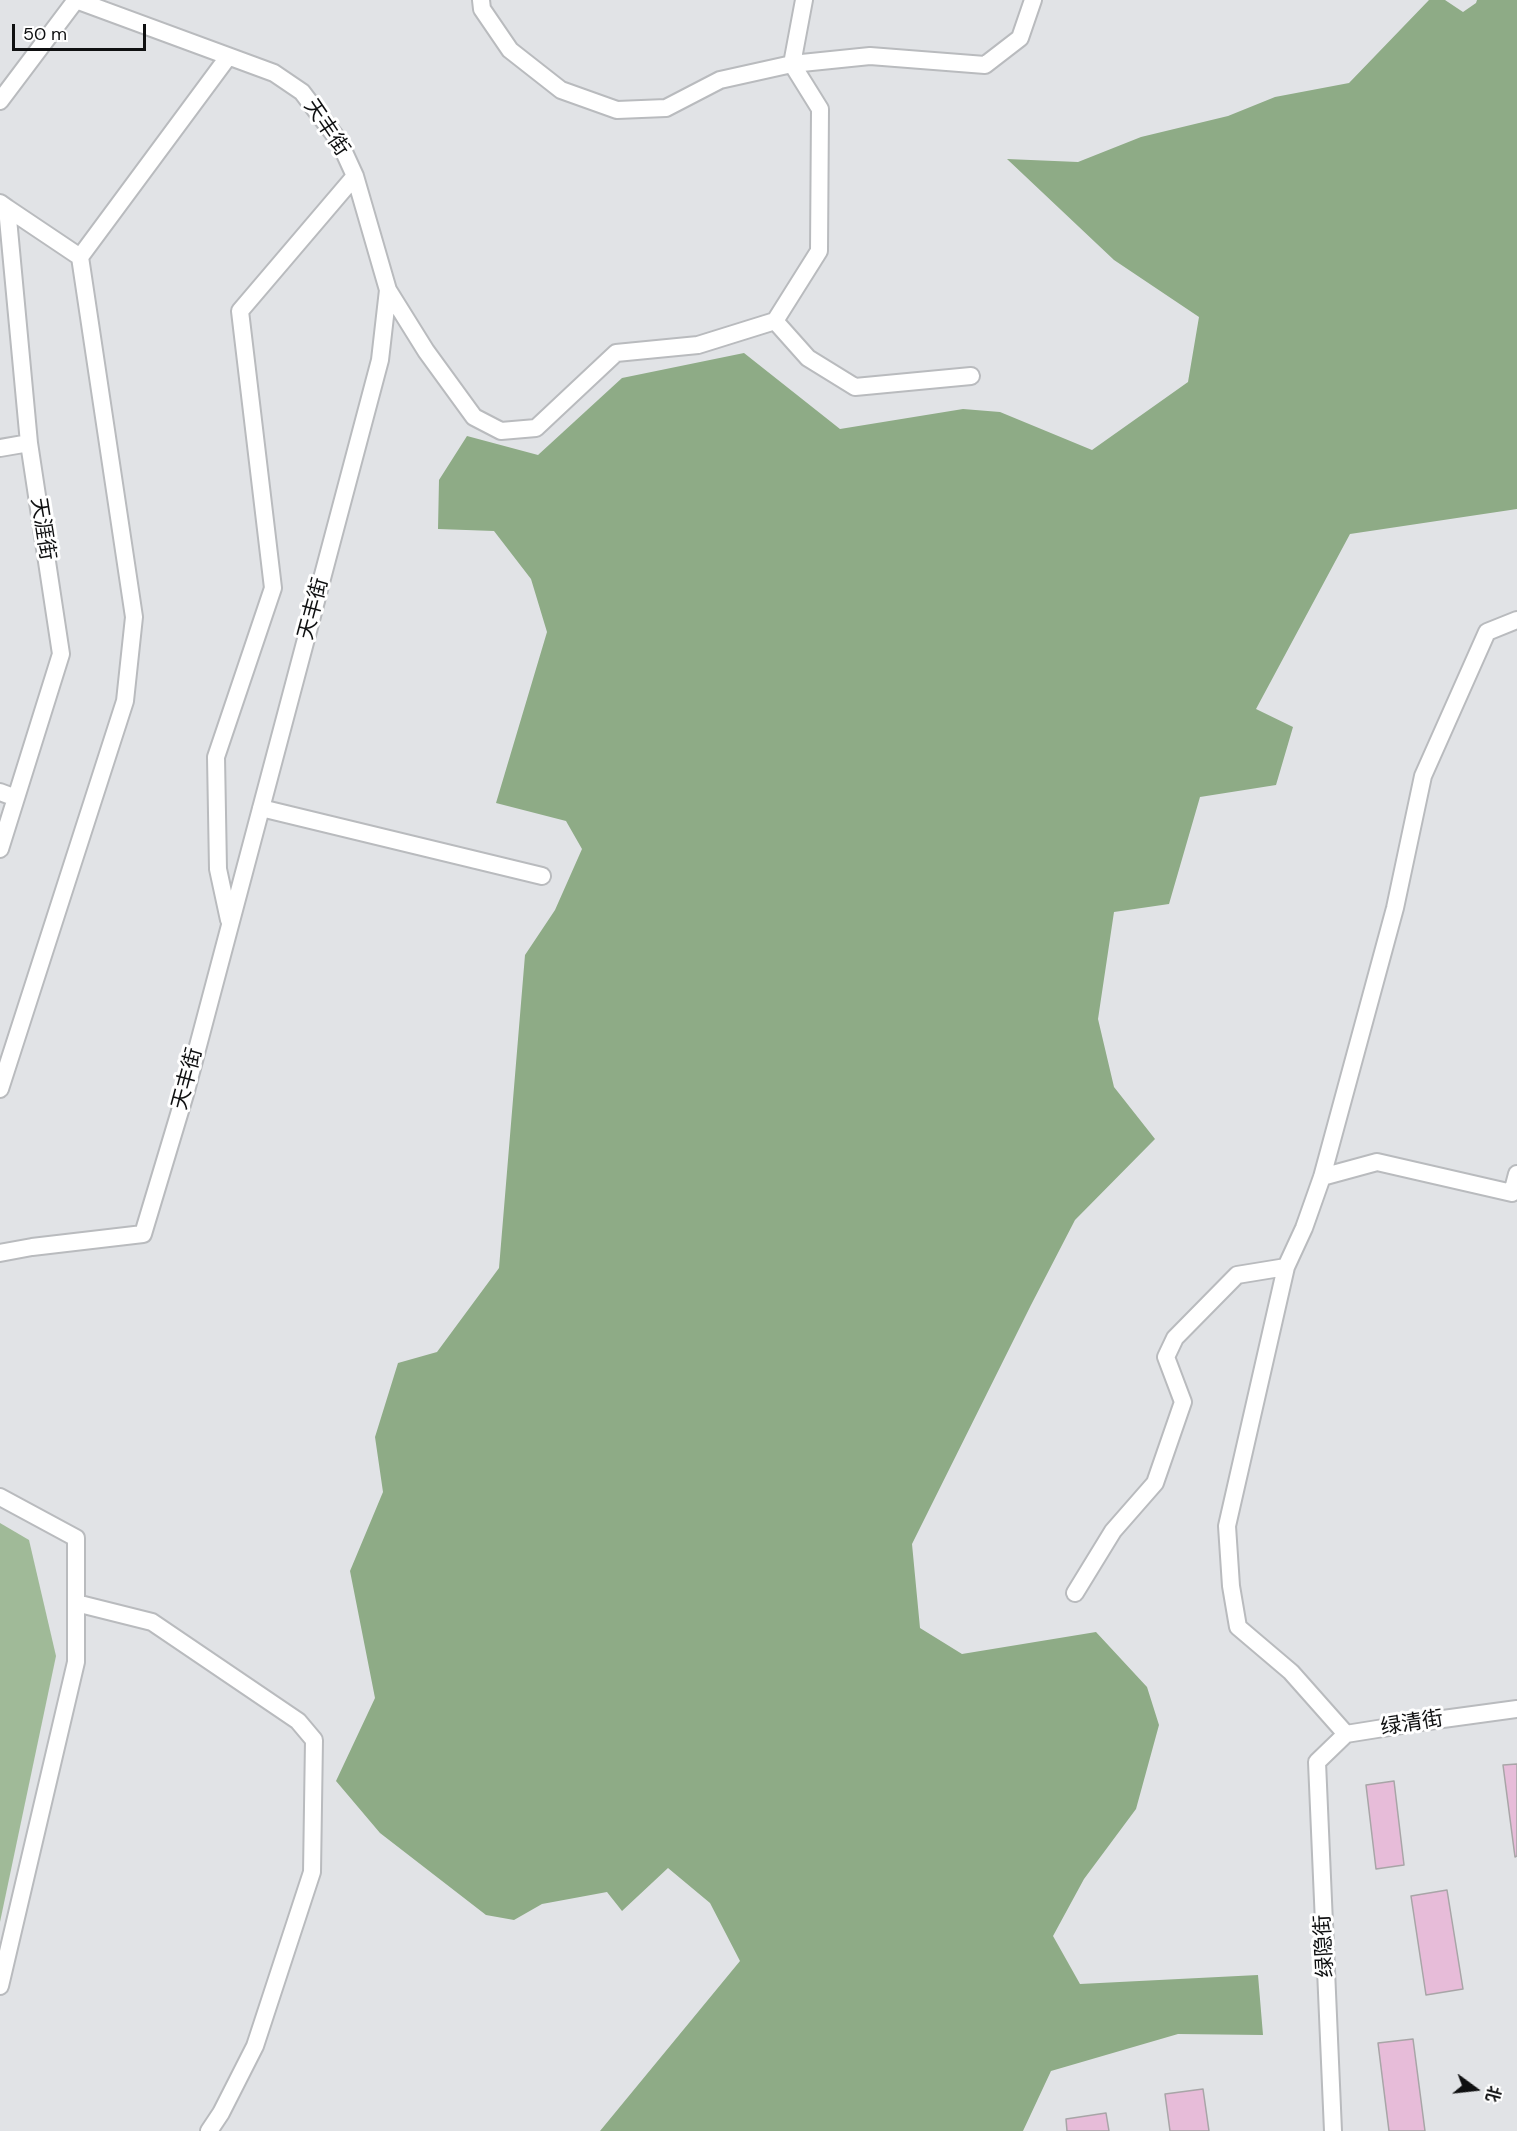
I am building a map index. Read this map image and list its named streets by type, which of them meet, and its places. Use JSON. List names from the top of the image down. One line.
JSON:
{"streets":{"street":["天丰街","天涯街","绿清街","绿隐街"]},"crossings":[["绿清街","绿隐街"]],"scale_bar":"50 m","north":"right"}
